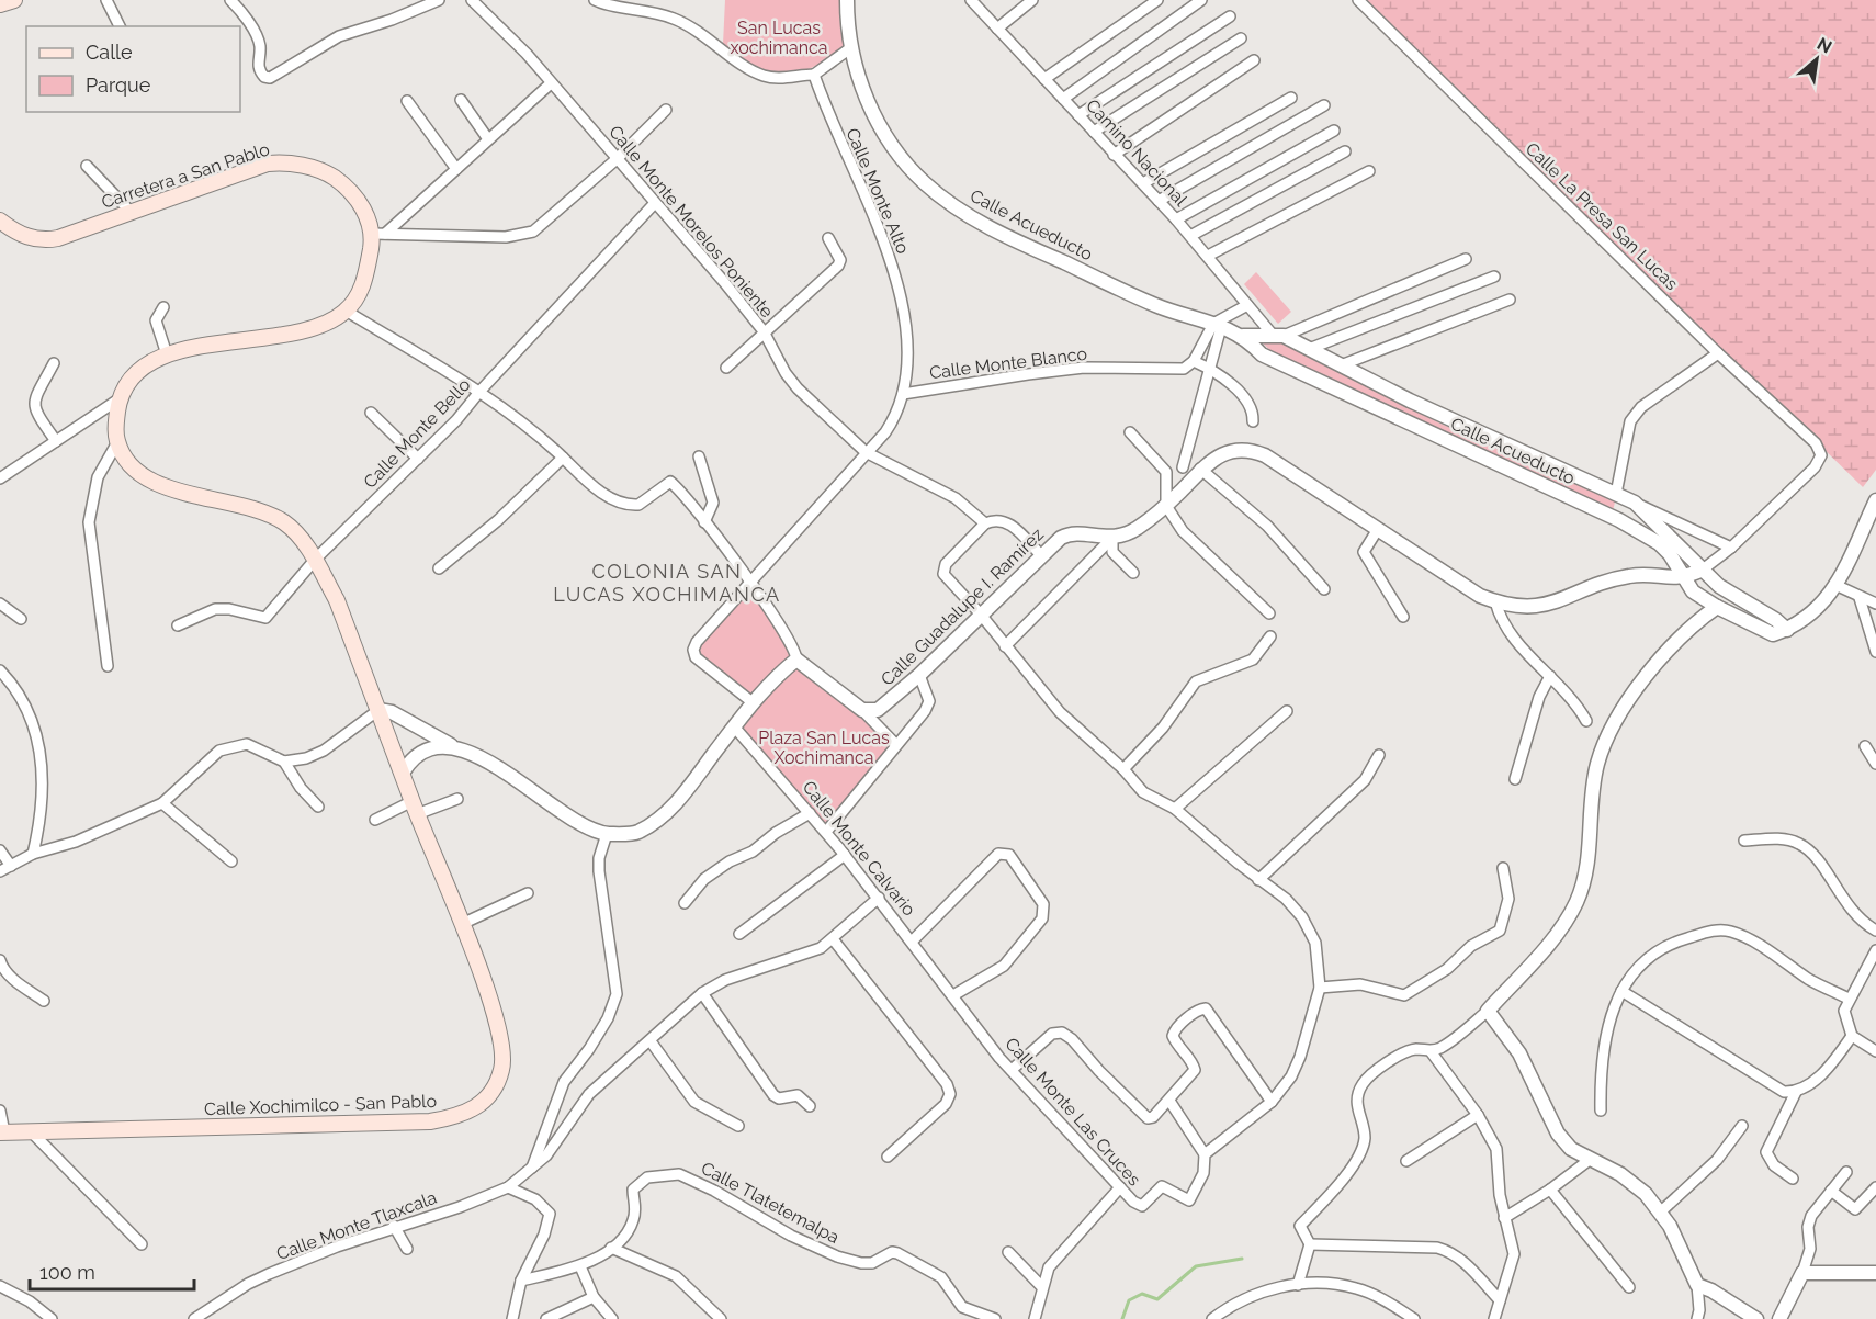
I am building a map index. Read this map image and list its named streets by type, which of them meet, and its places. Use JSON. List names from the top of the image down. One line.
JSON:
{"streets":{"main road":["Carretera a San Pablo","Calle Xochimilco - San Pablo"],"street":["Camino Nacional","Calle Monte Alto","Calle La Presa San Lucas","Calle Monte Morelos Poniente","Calle Acueducto","Calle Monte Blanco","Calle Monte Bello","Calle Guadalupe I. Ramírez","Calle Monte Calvario","Calle Monte Las Cruces","Calle Tlatetemalpa","Calle Monte Tlaxcala"]},"crossings":[["Camino Nacional","Calle Acueducto"],["Calle Monte Alto","Calle Monte Morelos Poniente"],["Calle Monte Alto","Calle Monte Blanco"],["Calle La Presa San Lucas","Calle Acueducto"],["Calle Monte Morelos Poniente","Calle Monte Bello"],["Calle Monte Calvario","Calle Monte Las Cruces"],["Calle Monte Calvario","Calle Monte Tlaxcala"]],"districts":["COLONIA SAN LUCAS XOCHIMANCA"],"parks":["San Lucas xochimanca","Plaza San Lucas Xochimanca"],"legend":["Calle","Parque"],"scale_bar":"100 m","north":"top right"}
